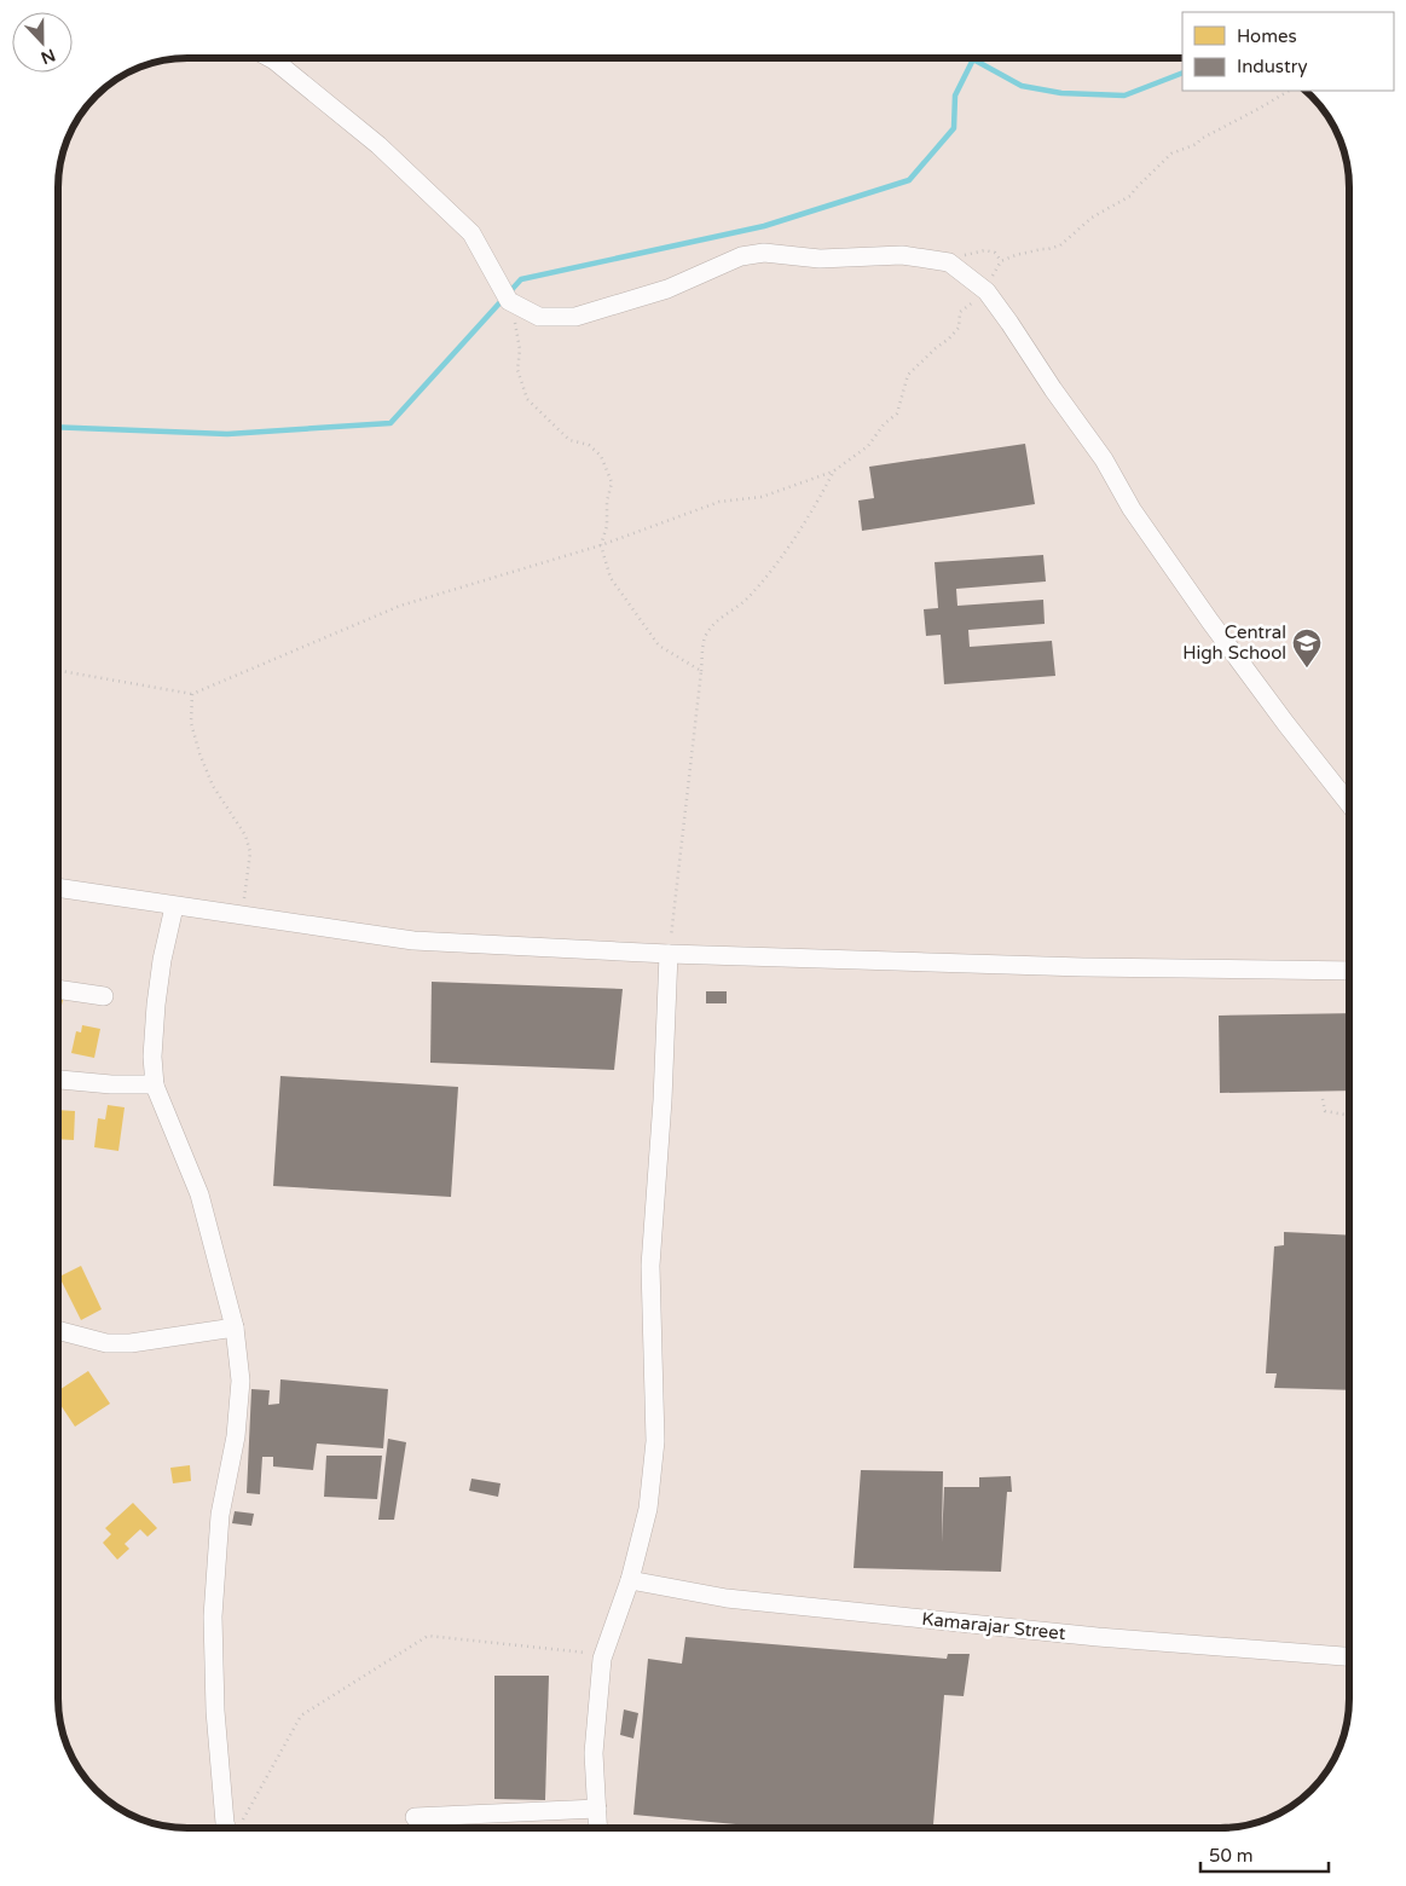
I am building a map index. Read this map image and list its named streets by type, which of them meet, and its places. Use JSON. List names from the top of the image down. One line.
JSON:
{"streets":{"street":["Kamarajar Street"]},"places":{"school or university":["Central High School"]},"legend":["Homes","Industry"],"scale_bar":"50 m","north":"bottom"}
